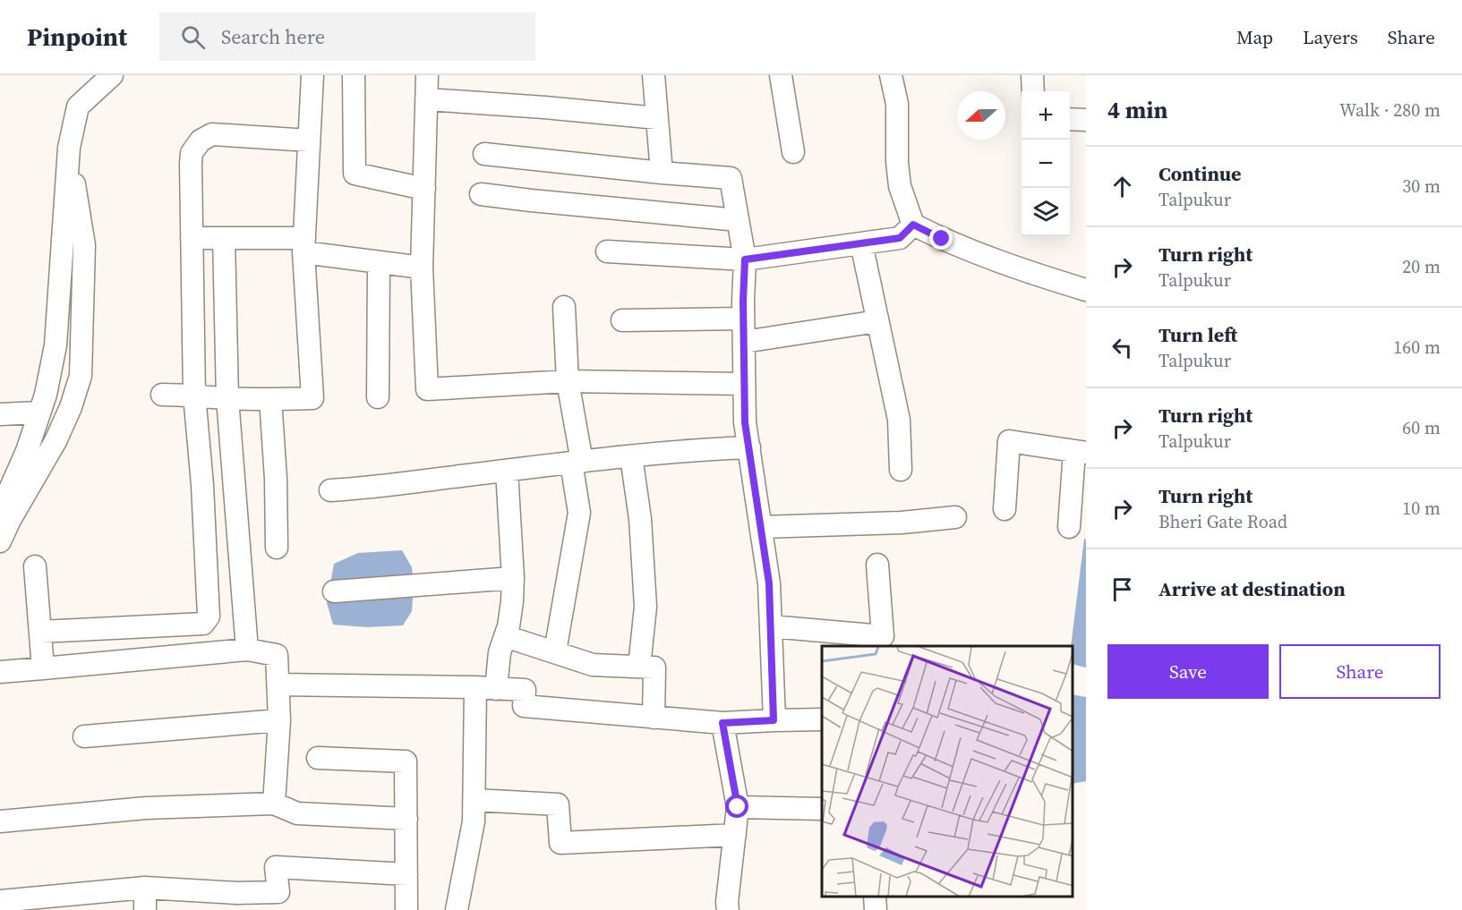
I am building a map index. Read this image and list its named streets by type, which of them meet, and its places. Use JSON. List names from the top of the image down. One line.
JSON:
{"north":"left","page":{"header":"Pinpoint","search":"Search here","nav":["Map","Layers","Share"],"heading":["4 min","Walk · 280 m"],"map_buttons":["+","−"],"list":[["Continue","Talpukur","30 m"],["Turn right","Talpukur","20 m"],["Turn left","Talpukur","160 m"],["Turn right","Talpukur","60 m"],["Turn right","Bheri Gate Road","10 m"],"Arrive at destination"],"buttons":["Save","Share"]}}
